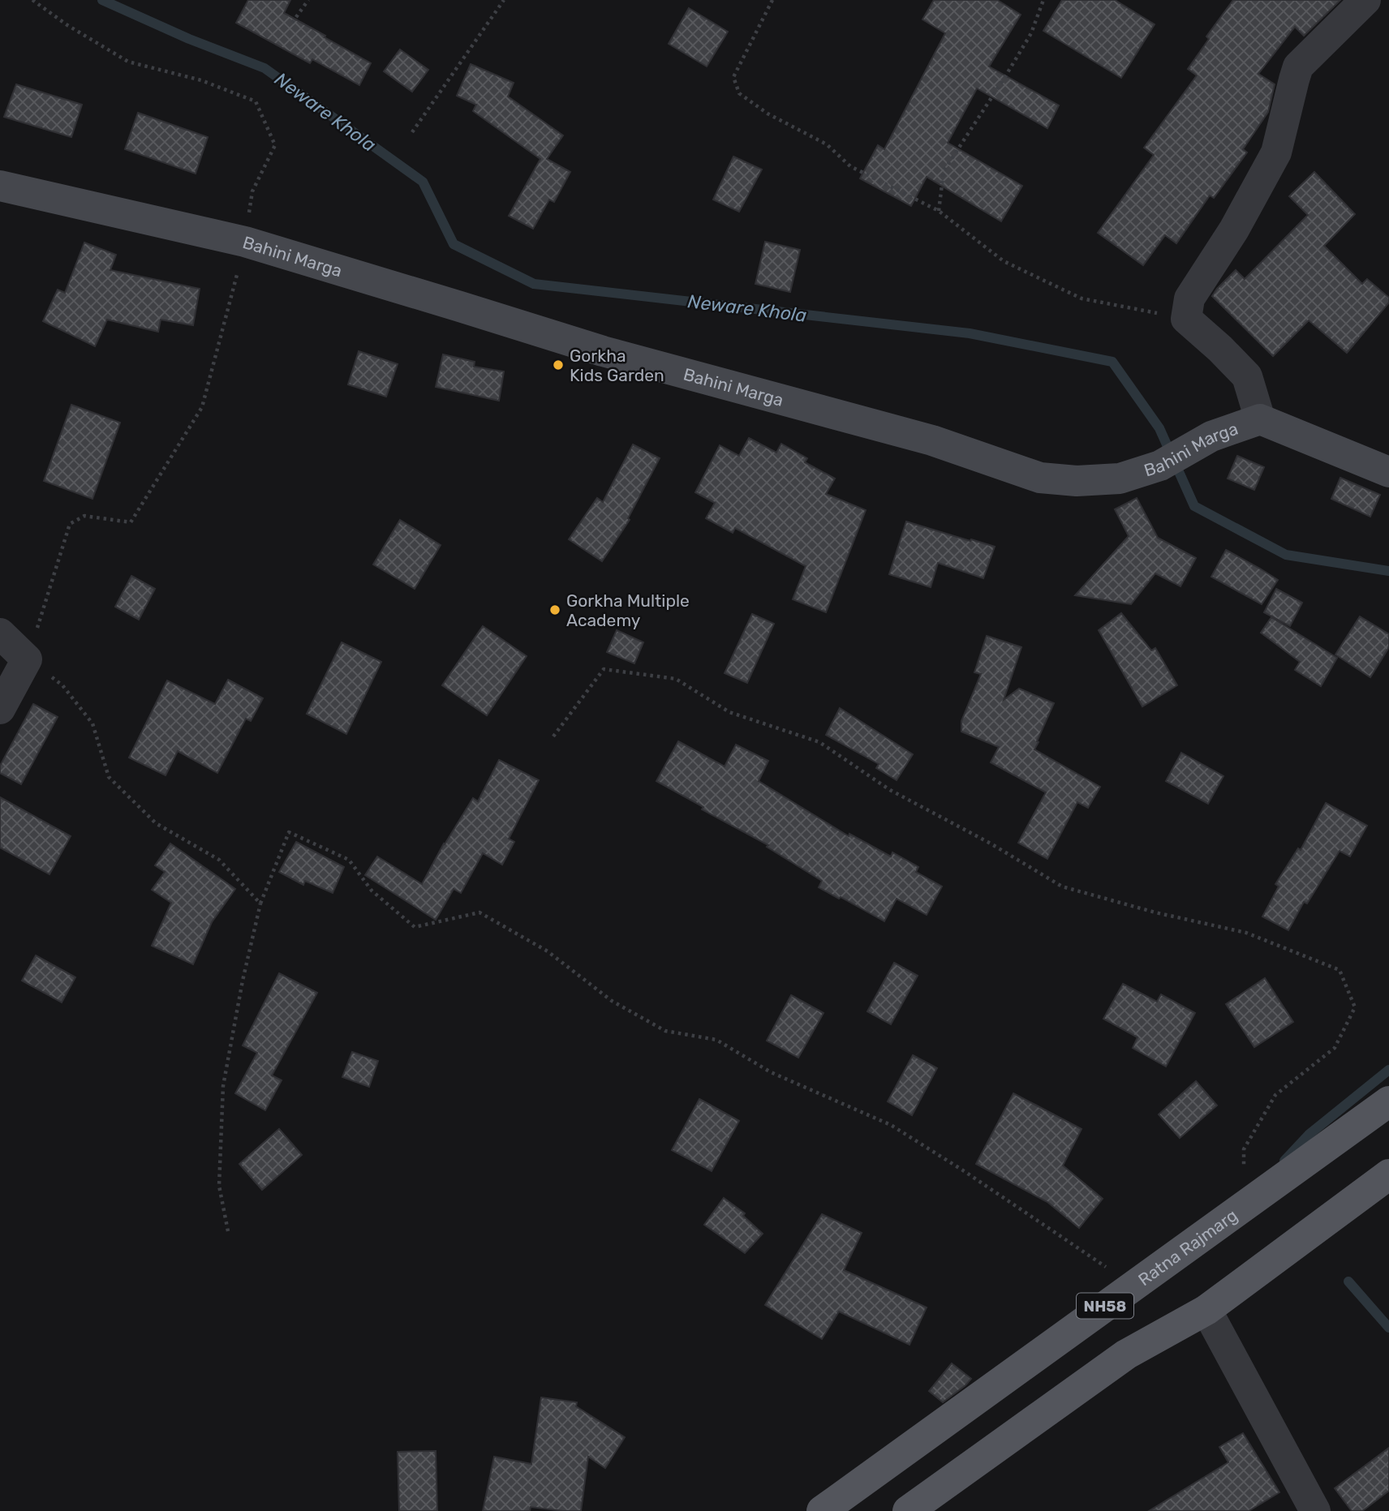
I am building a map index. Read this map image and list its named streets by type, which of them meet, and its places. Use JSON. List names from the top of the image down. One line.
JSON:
{"streets":{"main road":["Ratna Rajmarg","NH58"],"street":["Bahini Marga"]},"water":["Neware Khola"],"places":["Gorkha Kids Garden","Gorkha Multiple Academy"]}
